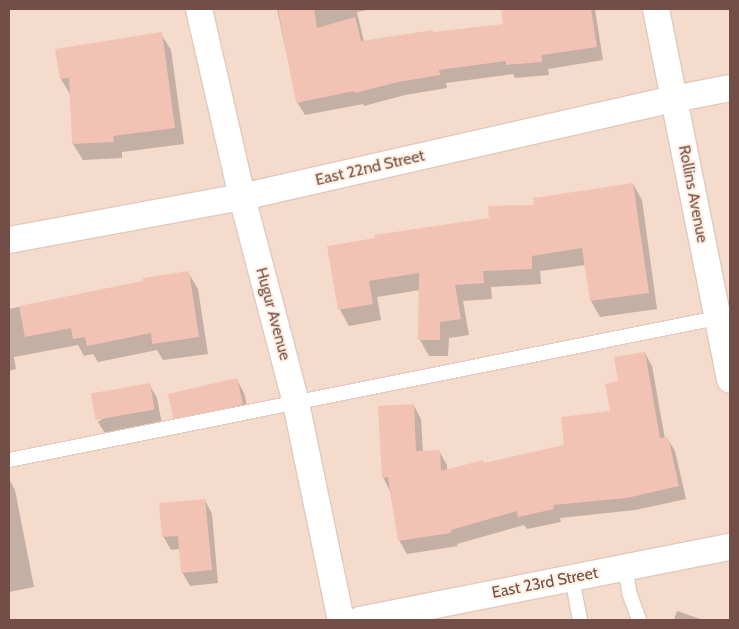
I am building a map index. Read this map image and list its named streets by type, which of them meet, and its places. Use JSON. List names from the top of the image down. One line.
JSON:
{"streets":{"street":["East 22nd Street","Rollins Avenue","Hugur Avenue","East 23rd Street"]},"crossings":[["East 22nd Street","Rollins Avenue"],["East 22nd Street","Hugur Avenue"]]}
